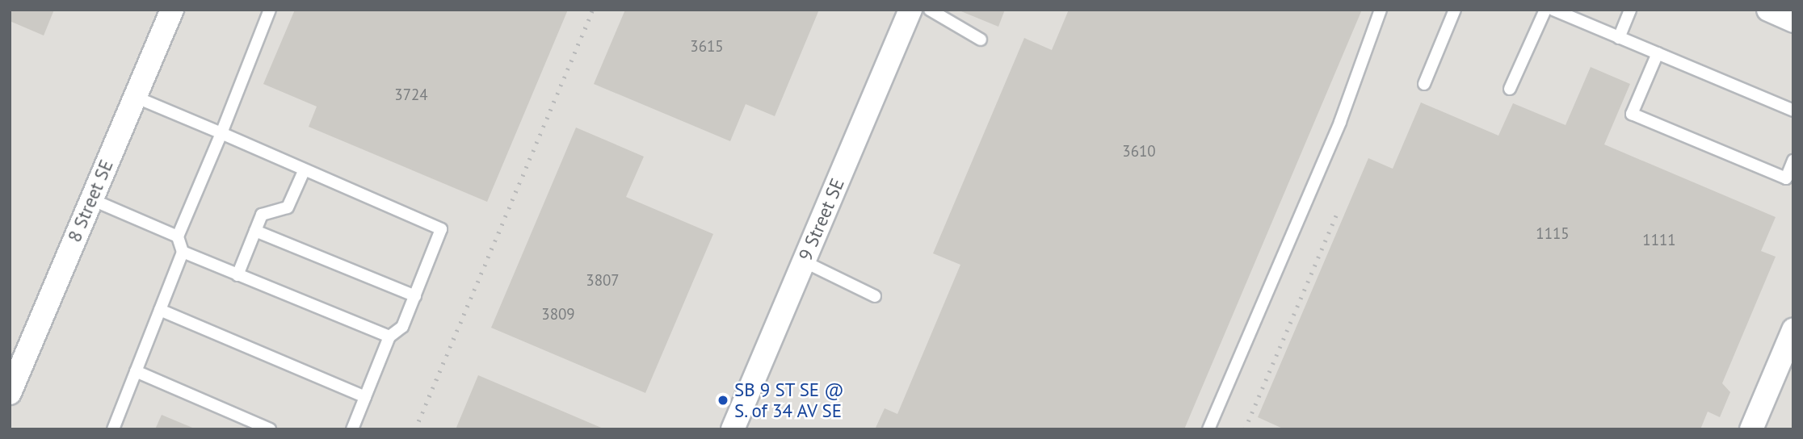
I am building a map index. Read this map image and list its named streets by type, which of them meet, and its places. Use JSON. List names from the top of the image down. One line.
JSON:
{"streets":{"street":["8 Street SE","9 Street SE"]},"places":["SB 9 ST SE @ S. of 34 AV SE"],"house_numbers":["3615","3724","3610","1115","1111","3807","3809"]}
